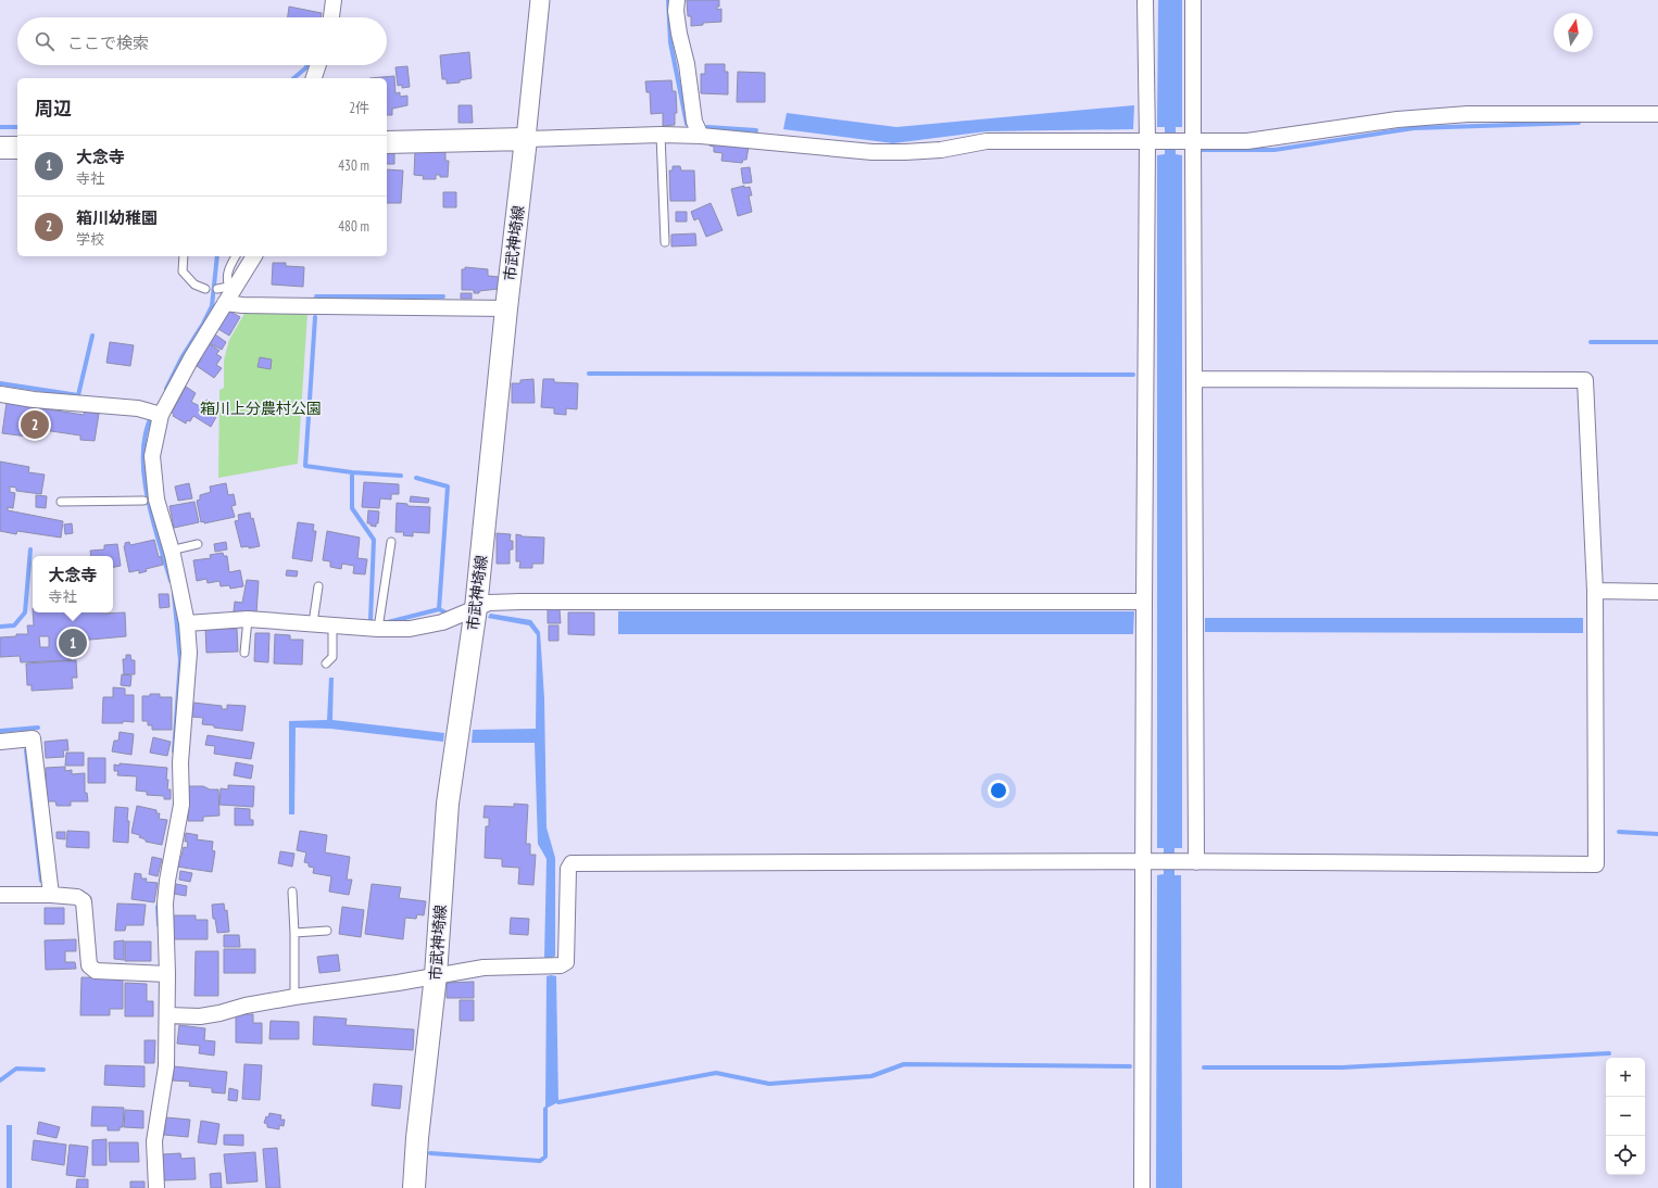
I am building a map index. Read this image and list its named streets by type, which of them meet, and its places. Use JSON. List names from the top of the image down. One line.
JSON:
{"streets":{"main road":["市武神埼線"]},"parks":["箱川上分農村公園"],"north":"top","page":{"search":"ここで検索","heading":["周辺","2件"],"list":[{"mark":"1","name":"大念寺","note":"寺社","value":"430 m"},{"mark":"2","name":"箱川幼稚園","note":"学校","value":"480 m"}],"pins":["2","1"],"popup":["大念寺","寺社"],"map_buttons":["+","−"]}}
